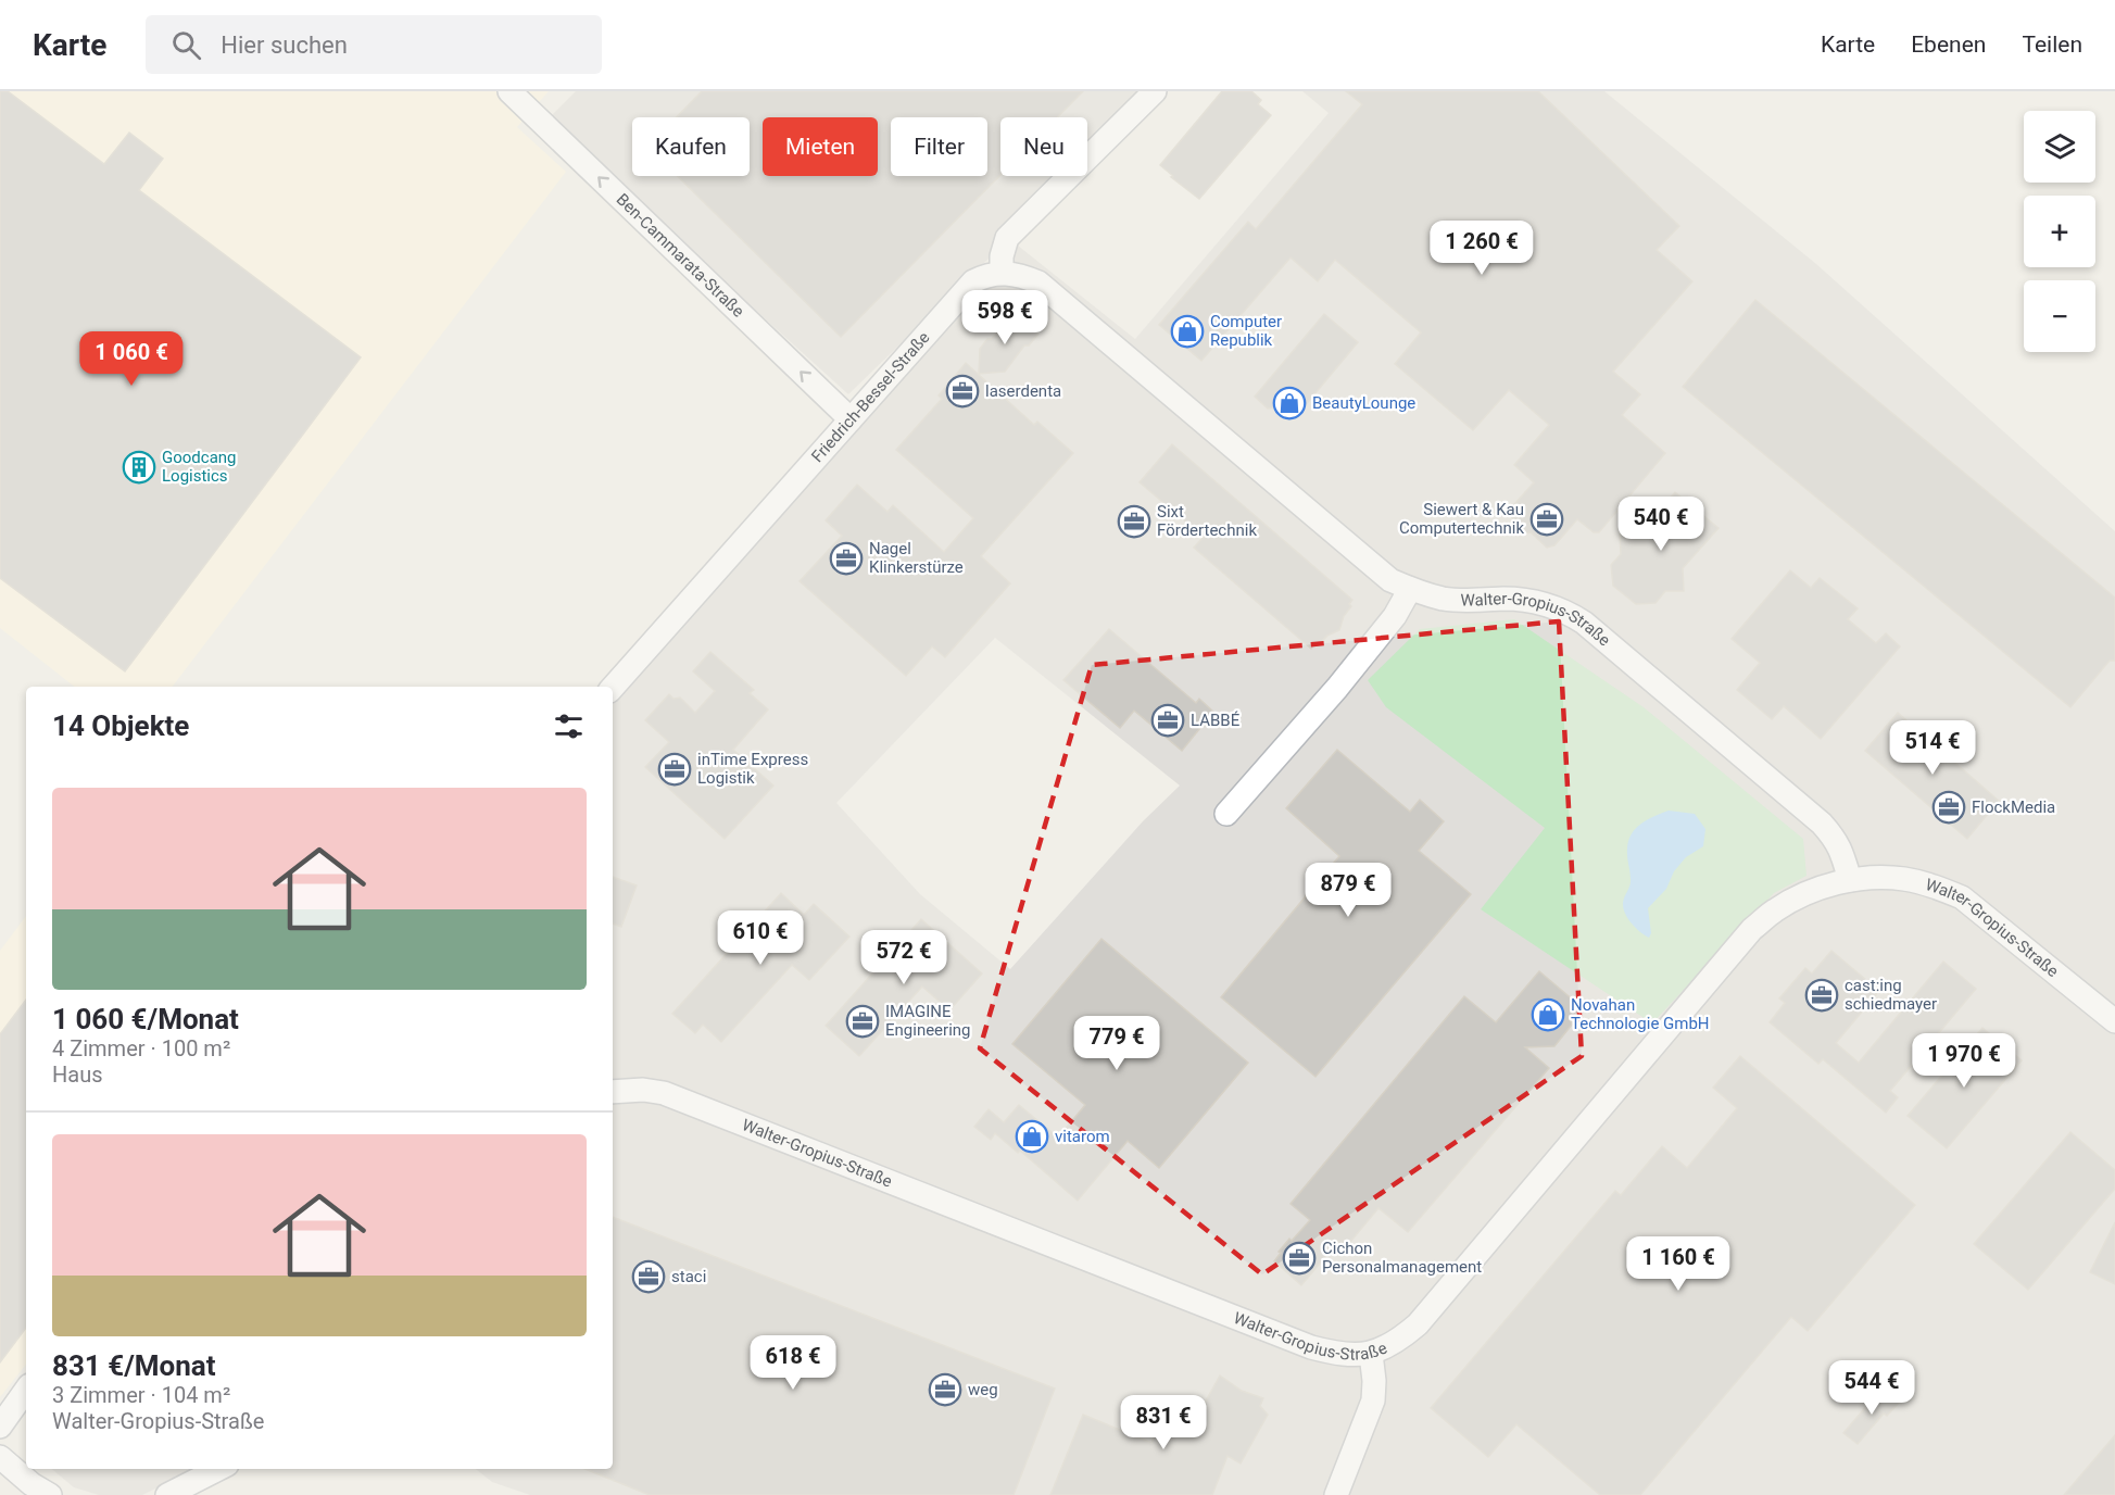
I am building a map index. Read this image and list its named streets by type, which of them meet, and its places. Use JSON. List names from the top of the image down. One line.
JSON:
{"streets":{"street":["Ben-Cammarata-Straße","Friedrich-Bessel-Straße","Walter-Gropius-Straße"]},"crossings":[["Ben-Cammarata-Straße","Friedrich-Bessel-Straße"]],"one_way":["Ben-Cammarata-Straße"],"places":{"shop":["Computer Republik","BeautyLounge","Novahan Technologie GmbH","vitarom"],"office":["laserdenta","Siewert & Kau Computertechnik","Sixt Fördertechnik","Nagel Klinkerstürze","LABBÉ","inTime Express Logistik","FlockMedia","cast:ing schiedmayer","IMAGINE Engineering","Cichon Personalmanagement","staci","weg"],"building":["Goodcang Logistics"]},"page":{"header":"Karte","search":"Hier suchen","nav":["Karte","Ebenen","Teilen"],"map_buttons":["+","−"],"chip":["Kaufen","Mieten","Filter","Neu"],"price":["1 260 €","598 €","1 060 €","540 €","514 €","879 €","610 €","572 €","779 €","1 970 €","1 160 €","618 €","544 €","831 €"],"heading":"14 Objekte","list":[{"name":"1 060 €/Monat","note":"4 Zimmer · 100 m² · Haus"},{"name":"831 €/Monat","note":"3 Zimmer · 104 m² · Walter-Gropius-Straße"}]}}
